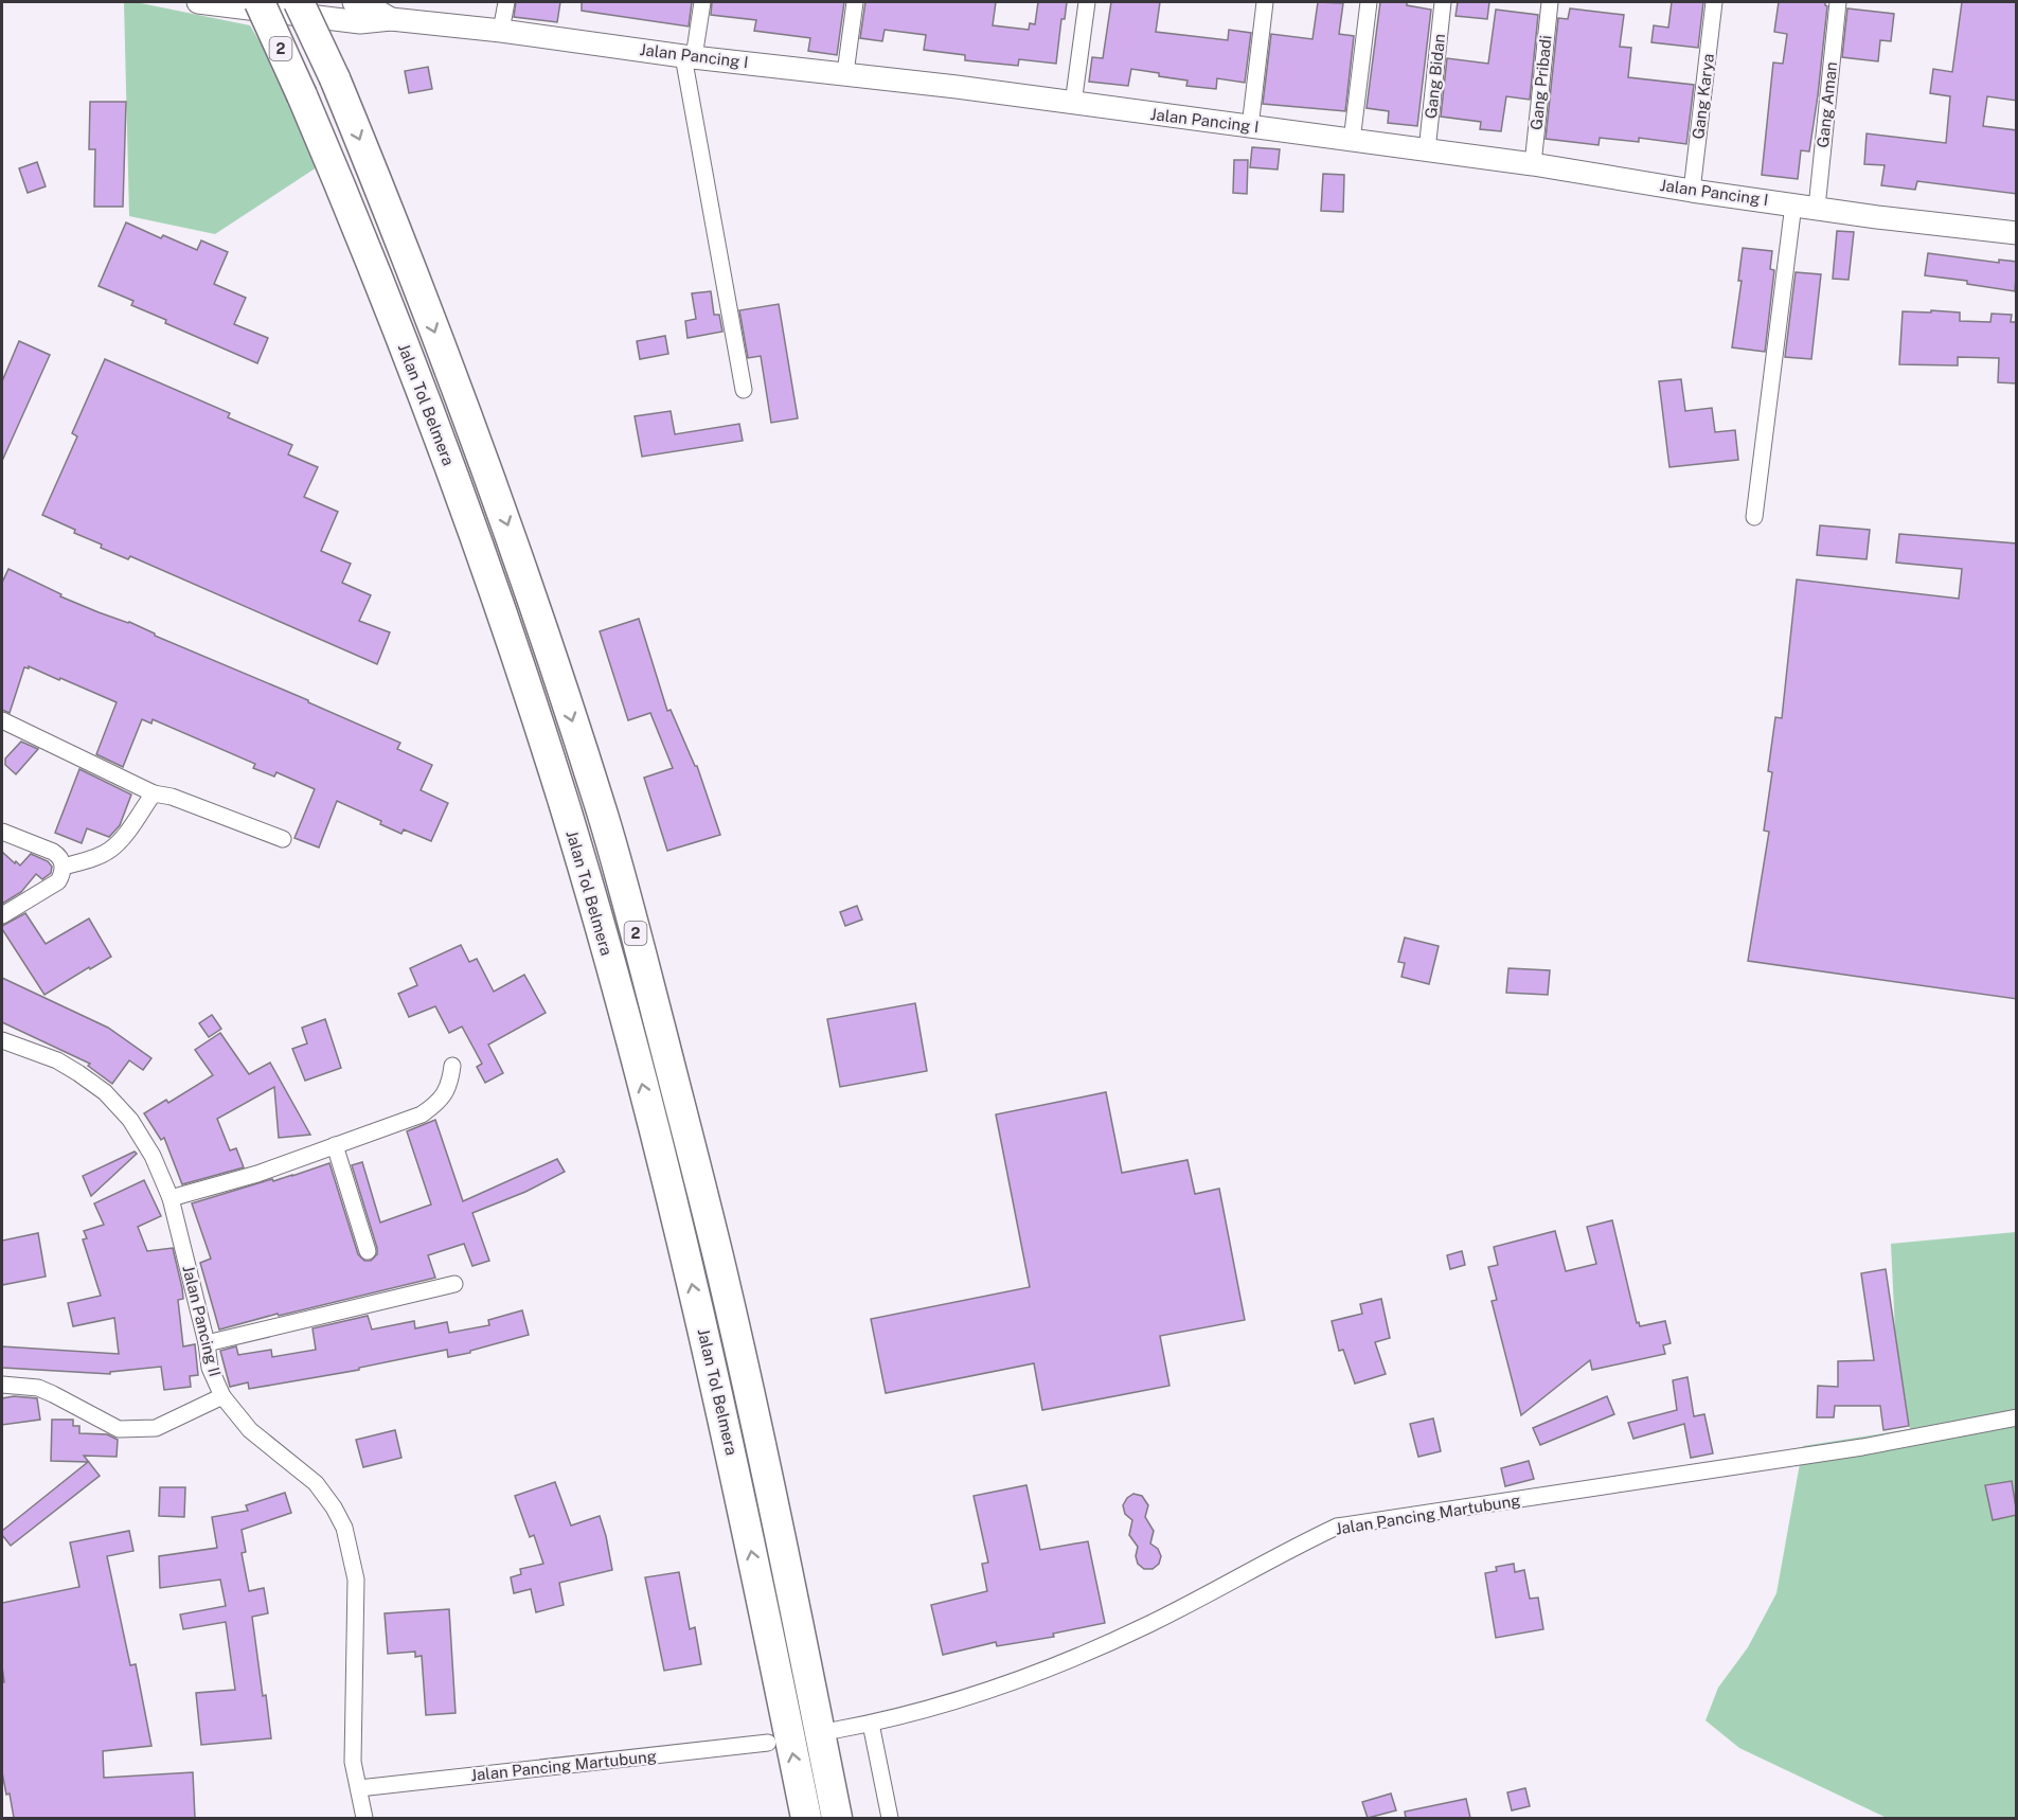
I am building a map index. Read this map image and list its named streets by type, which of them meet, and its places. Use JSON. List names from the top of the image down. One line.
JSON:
{"streets":{"highway":["2","Jalan Tol Belmera"],"main road":["Jalan Pancing I"],"street":["Gang Bidan","Gang Pribadi","Gang Karya","Gang Aman","Jalan Pancing II","Jalan Pancing Martubung"]},"crossings":[["Jalan Pancing I","Gang Bidan"],["Jalan Pancing I","Gang Pribadi"],["Jalan Pancing I","Gang Karya"],["Jalan Pancing I","Gang Aman"],["Jalan Pancing II","Jalan Pancing Martubung"]]}
